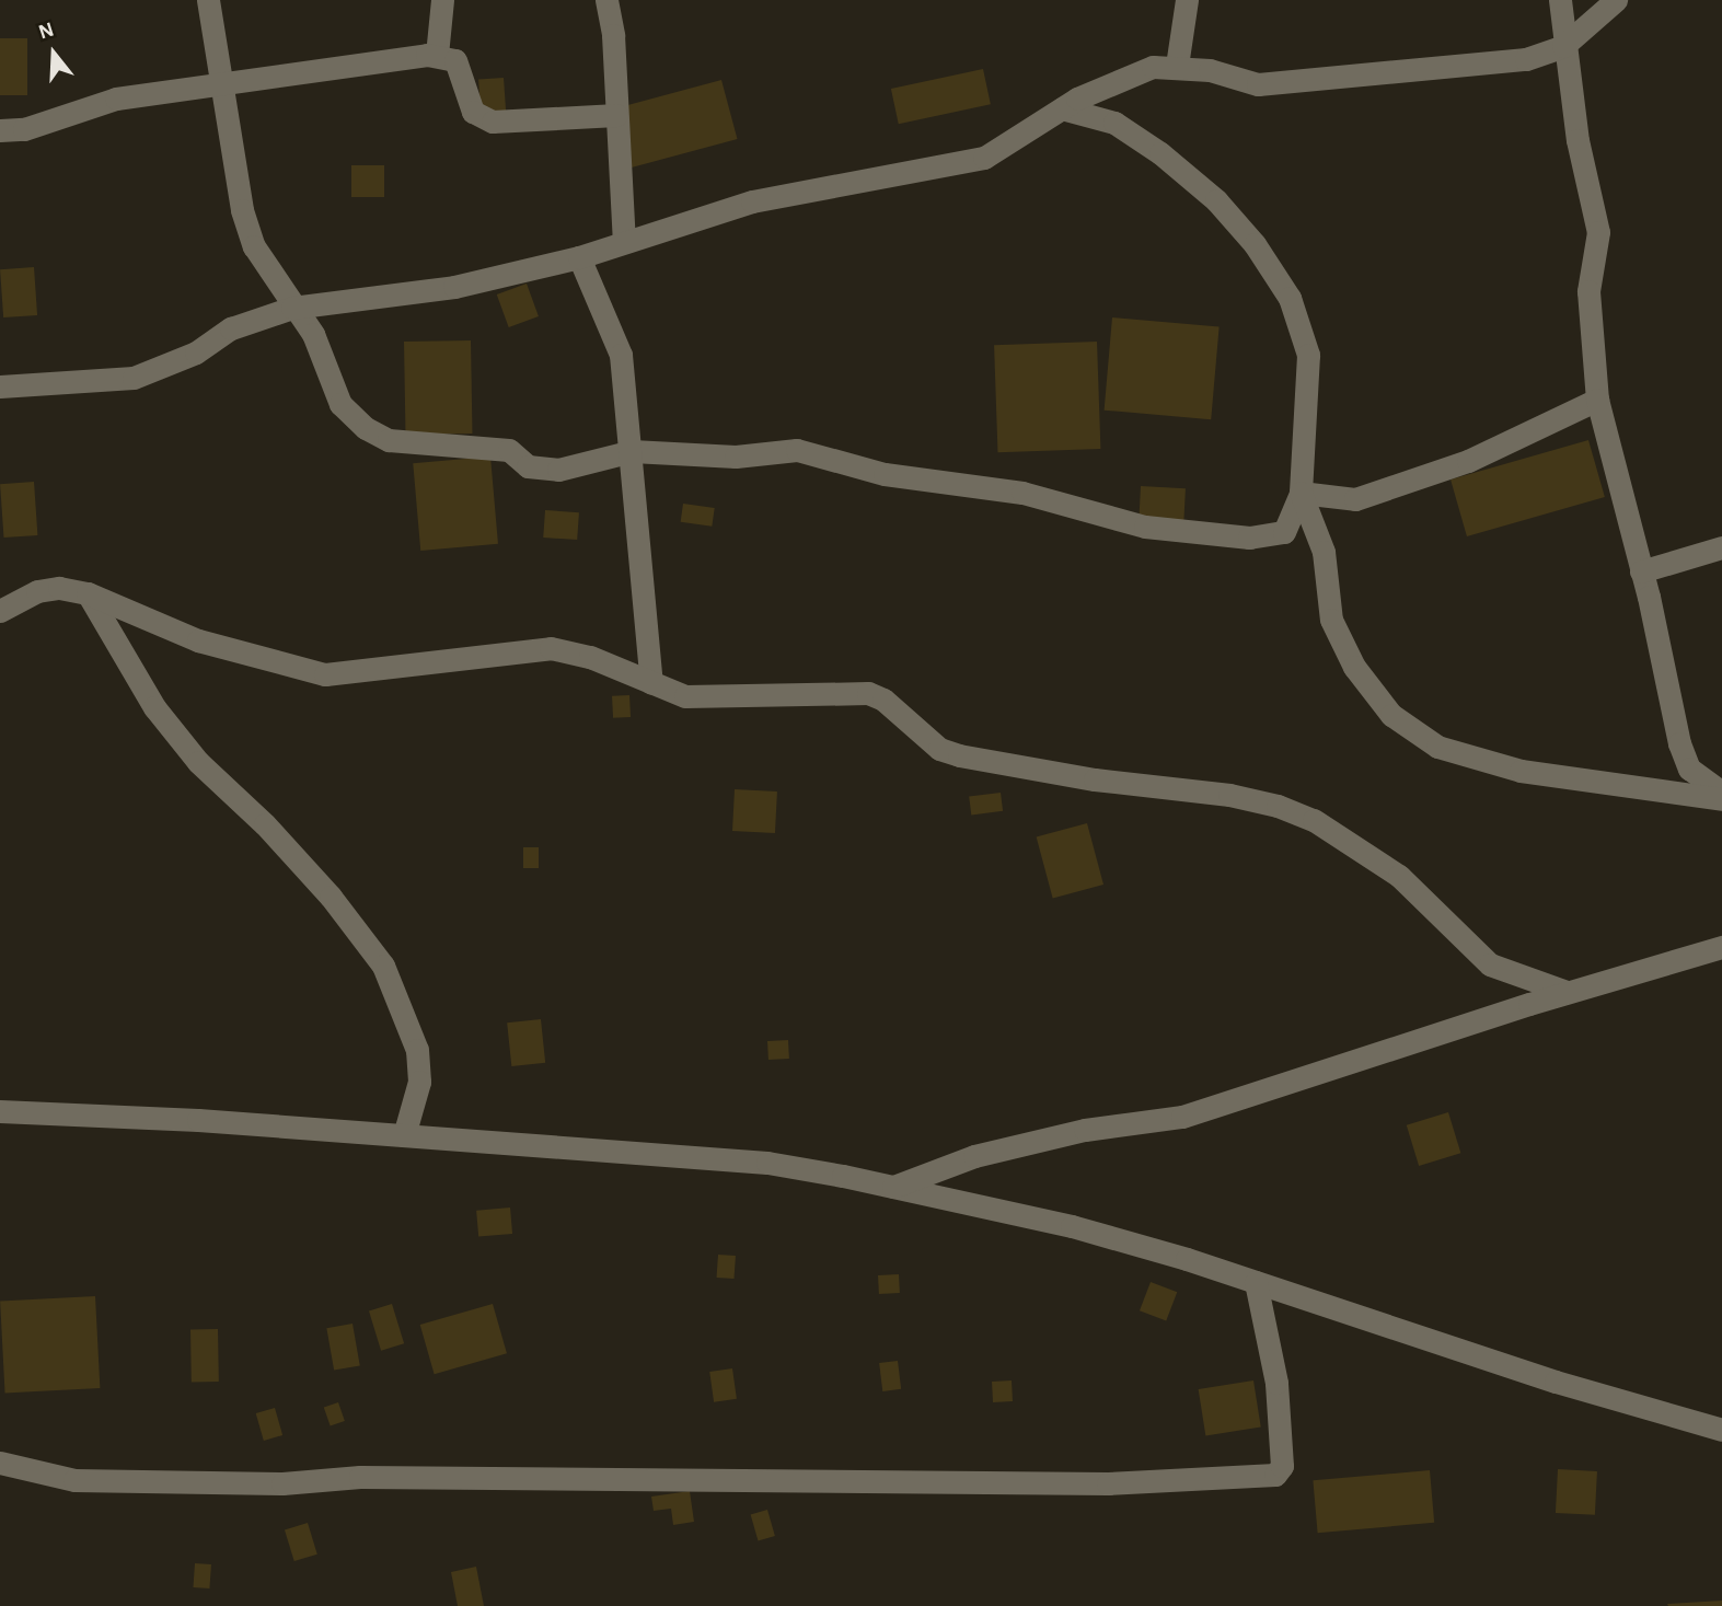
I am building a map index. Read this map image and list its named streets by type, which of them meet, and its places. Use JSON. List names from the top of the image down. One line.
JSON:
{"north":"top"}
